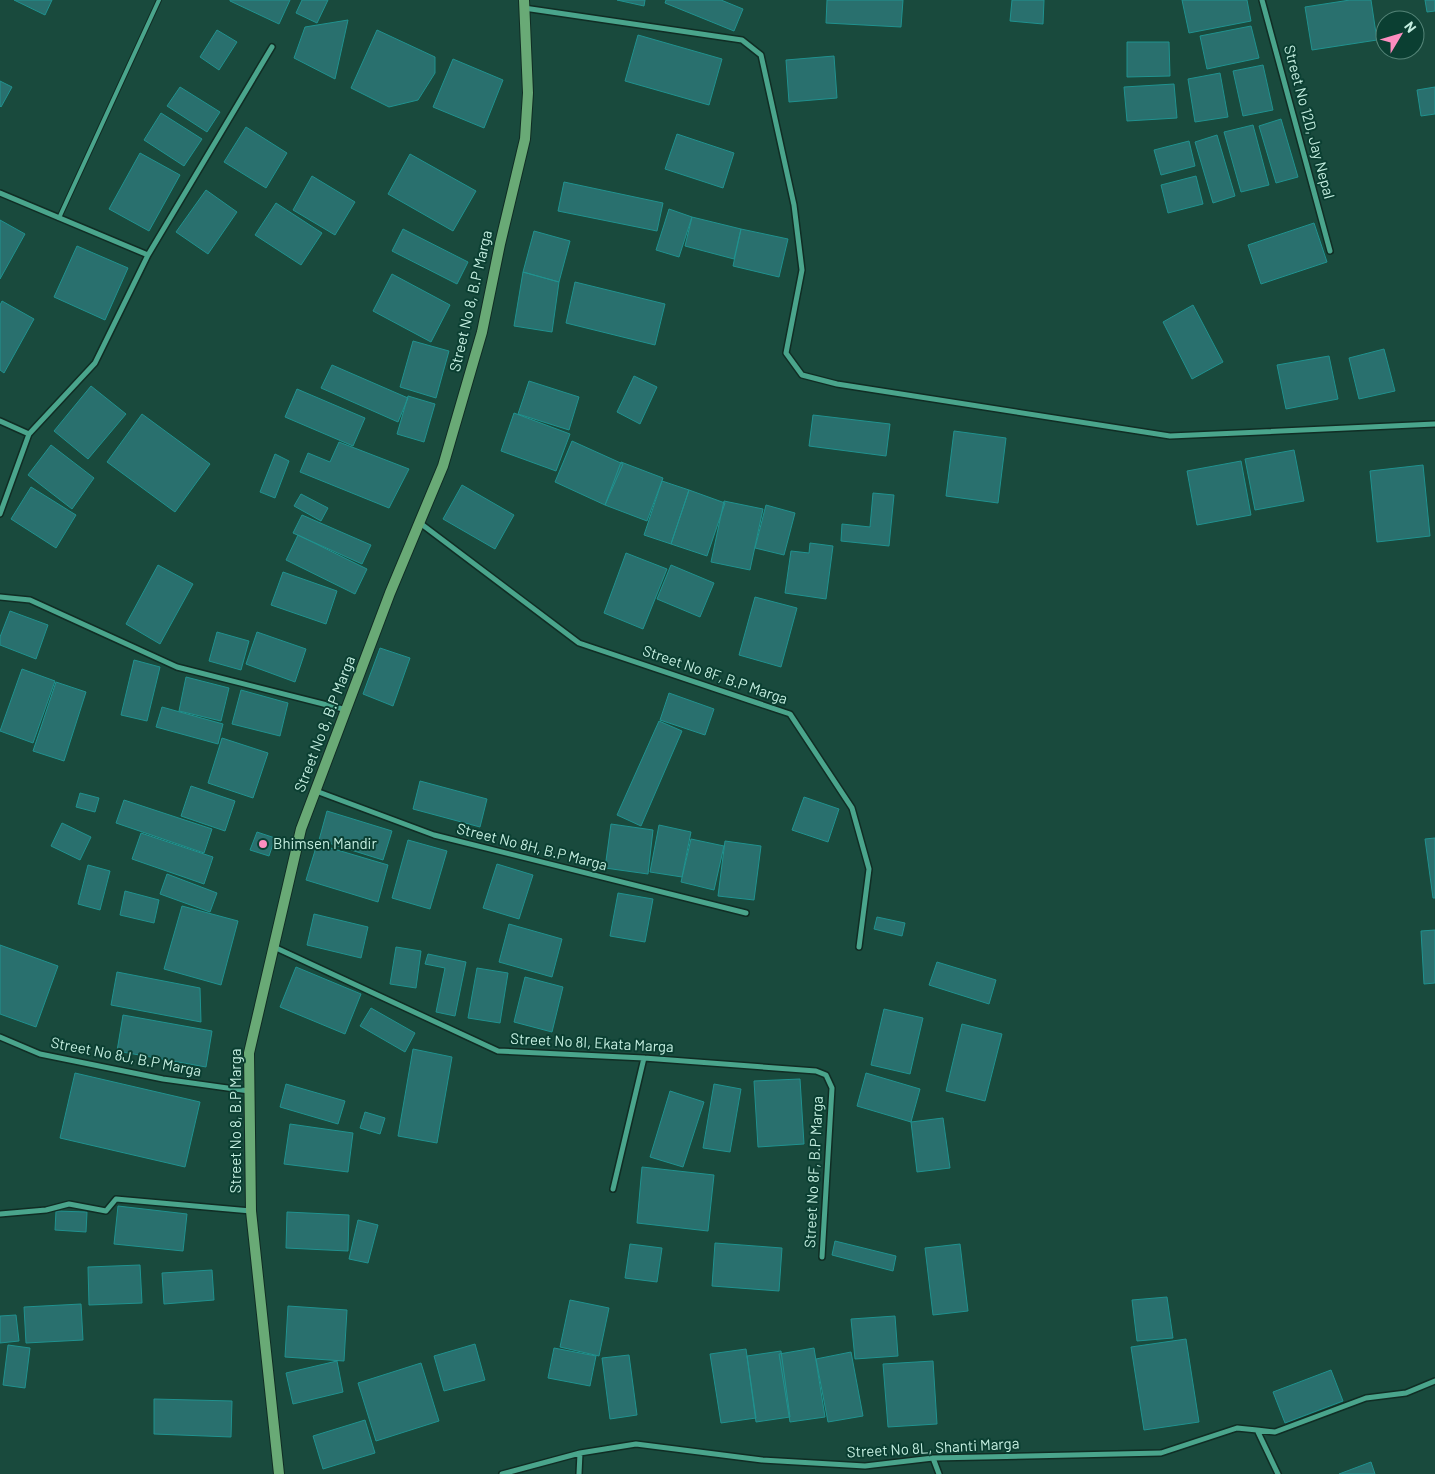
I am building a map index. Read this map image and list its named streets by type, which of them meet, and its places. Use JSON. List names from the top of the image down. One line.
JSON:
{"streets":{"main road":["Street No 8, B.P Marga"],"street":["Street No 12D, Jay Nepal","Street No 8F, B.P Marga","Street No 8H, B.P Marga","Street No 8I, Ekata Marga","Street No 8J, B.P Marga","Street No 8L, Shanti Marga"]},"crossings":[["Street No 8, B.P Marga","Street No 8F, B.P Marga"],["Street No 8, B.P Marga","Street No 8H, B.P Marga"],["Street No 8, B.P Marga","Street No 8I, Ekata Marga"],["Street No 8, B.P Marga","Street No 8J, B.P Marga"],["Street No 8F, B.P Marga","Street No 8I, Ekata Marga"]],"places":["Bhimsen Mandir"],"north":"top right"}
